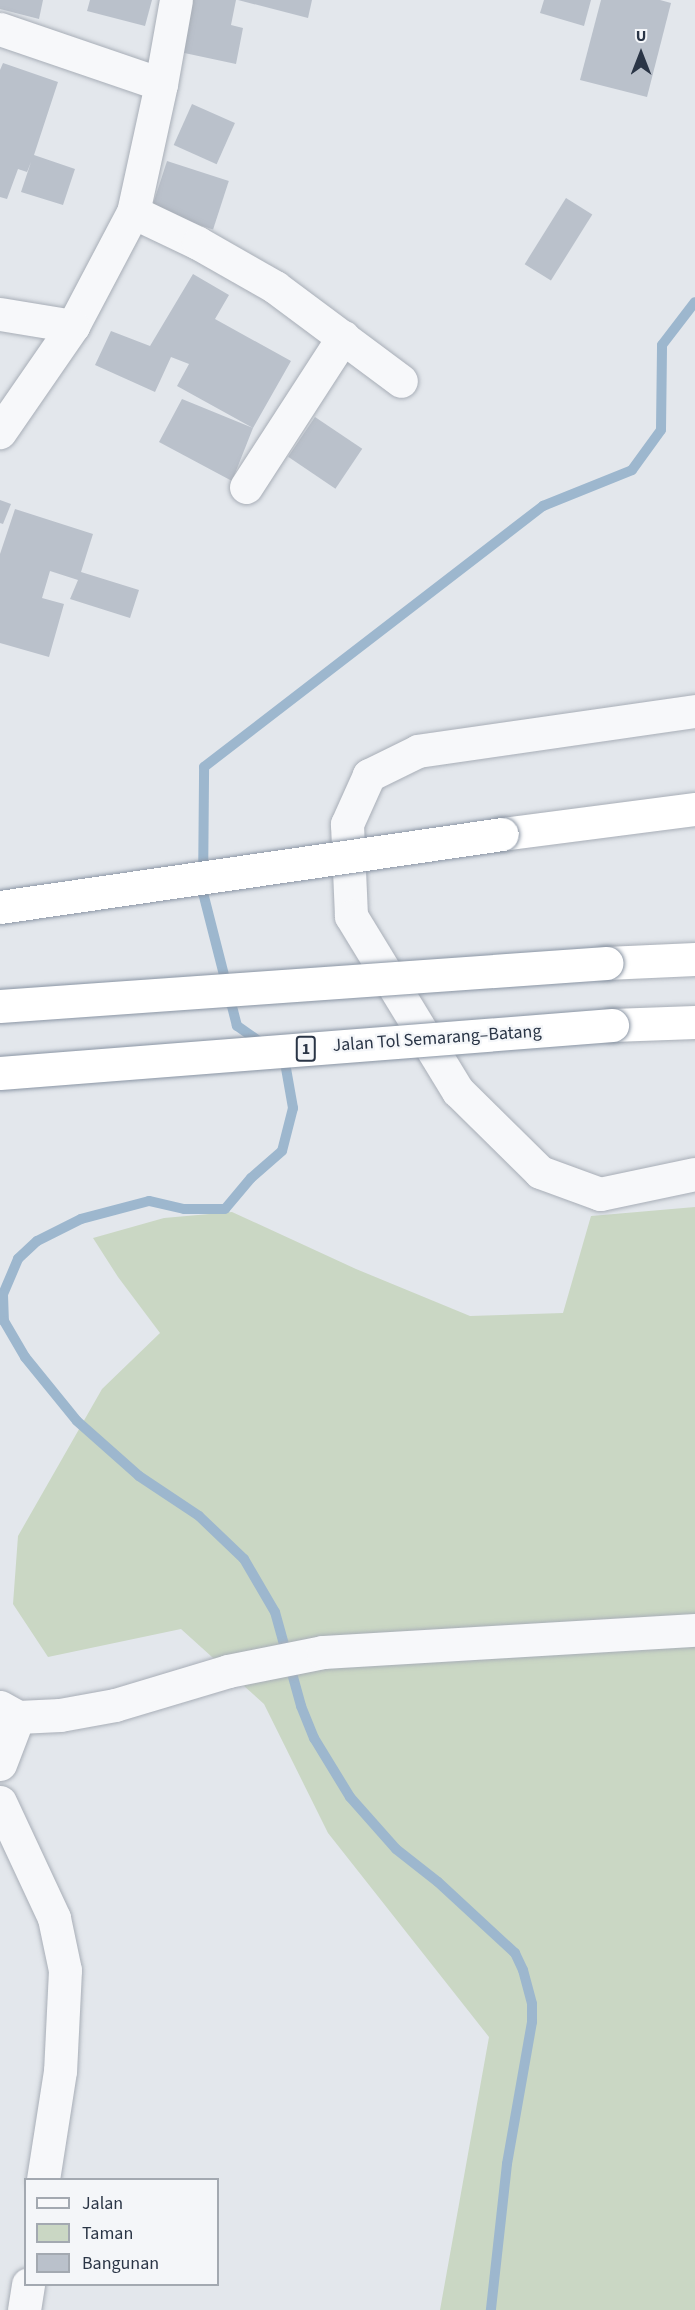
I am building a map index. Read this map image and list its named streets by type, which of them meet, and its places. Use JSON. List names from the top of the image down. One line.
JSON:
{"streets":{"highway":["Jalan Tol Semarang–Batang","1"]},"legend":["Jalan","Taman","Bangunan"],"north":"top"}
